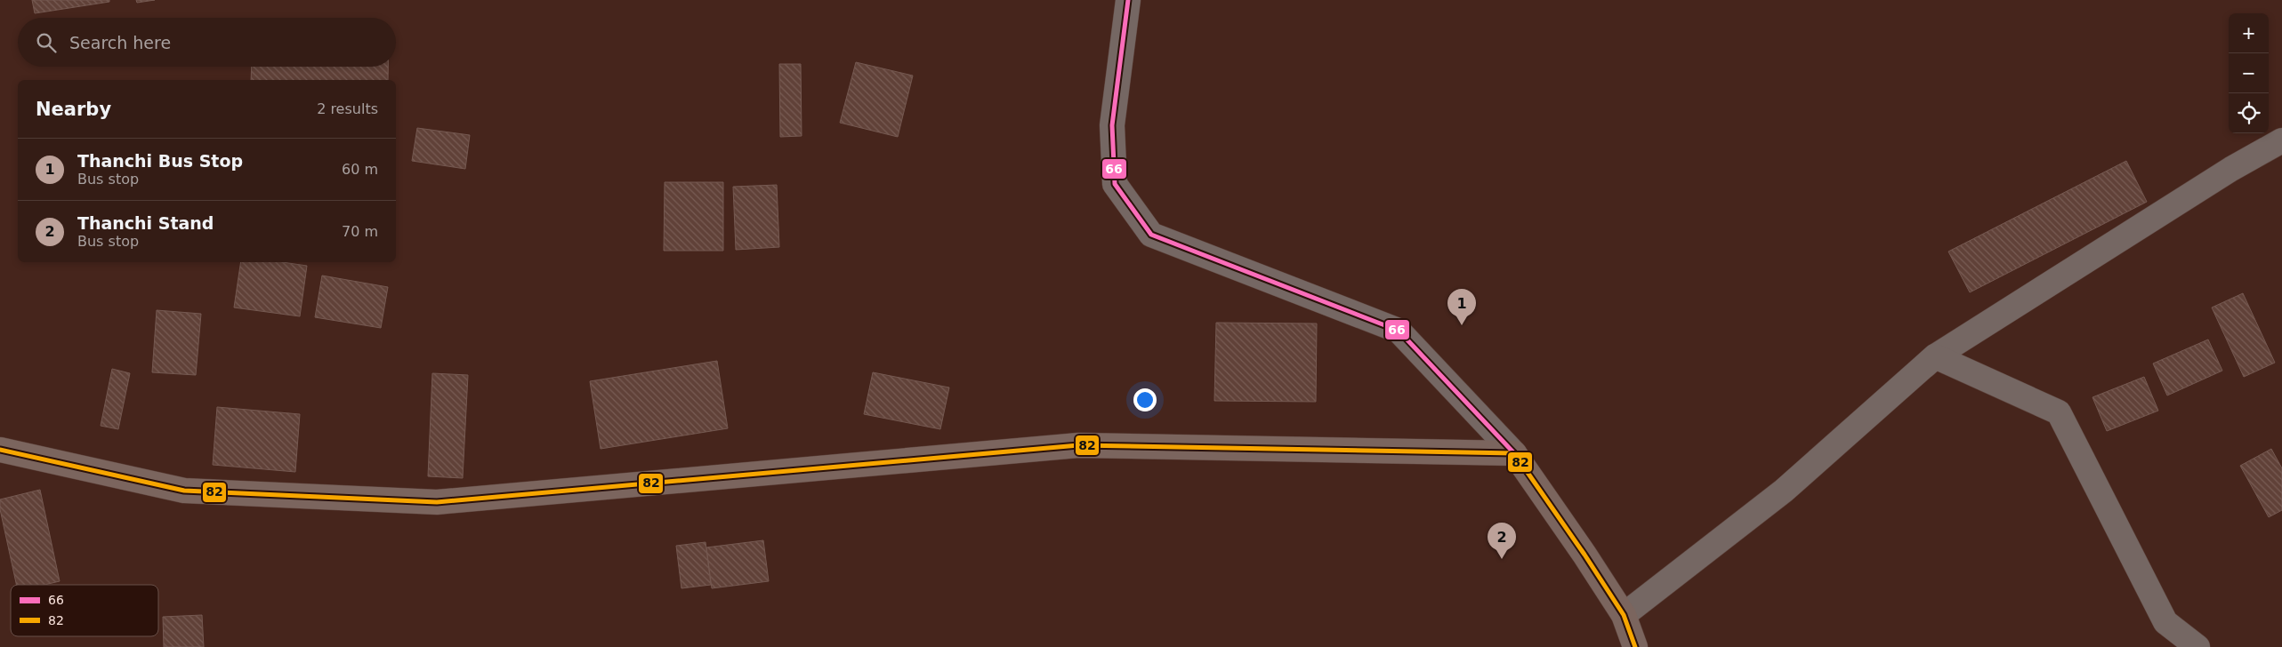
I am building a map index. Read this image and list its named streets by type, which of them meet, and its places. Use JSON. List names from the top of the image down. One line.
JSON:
{"lines":["transit line 66","transit line 82"],"legend":["66","82"],"page":{"map_buttons":["+","−"],"search":"Search here","heading":["Nearby","2 results"],"list":[{"mark":"1","name":"Thanchi Bus Stop","note":"Bus stop","value":"60 m"},{"mark":"2","name":"Thanchi Stand","note":"Bus stop","value":"70 m"}],"pins":["1","2"]}}
